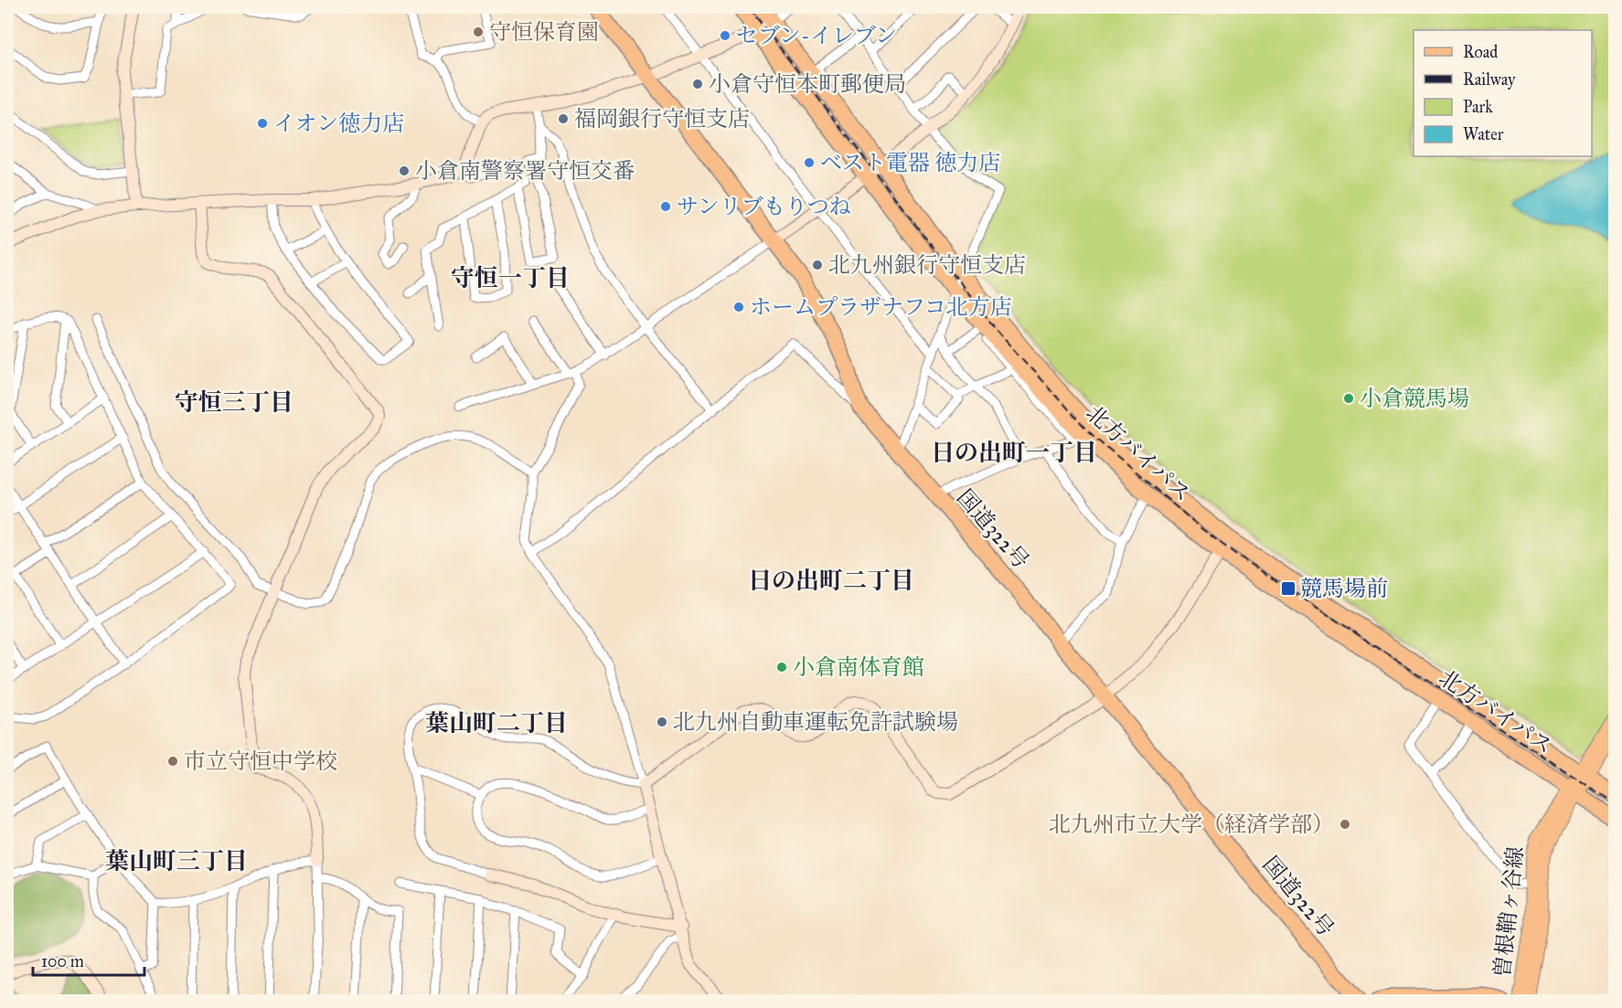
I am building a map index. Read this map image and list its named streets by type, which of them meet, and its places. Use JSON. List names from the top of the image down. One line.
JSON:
{"streets":{"highway":["北方バイパス","国道322号"],"main road":["曽根鞘ヶ谷線"]},"crossings":[["北方バイパス","曽根鞘ヶ谷線"]],"districts":["守恒一丁目","守恒三丁目","日の出町一丁目","日の出町二丁目","葉山町二丁目","葉山町三丁目"],"places":{"other":["守恒保育園","セブン-イレブン","小倉守恒本町郵便局","福岡銀行守恒支店","イオン徳力店","ベスト電器 徳力店","小倉南警察署守恒交番","サンリブもりつね","北九州銀行守恒支店","ホームプラザナフコ北方店","小倉競馬場","小倉南体育館","北九州自動車運転免許試験場","市立守恒中学校","北九州市立大学（経済学部）"],"transit":["競馬場前"]},"legend":["Road","Railway","Park","Water"],"scale_bar":"100 m"}
